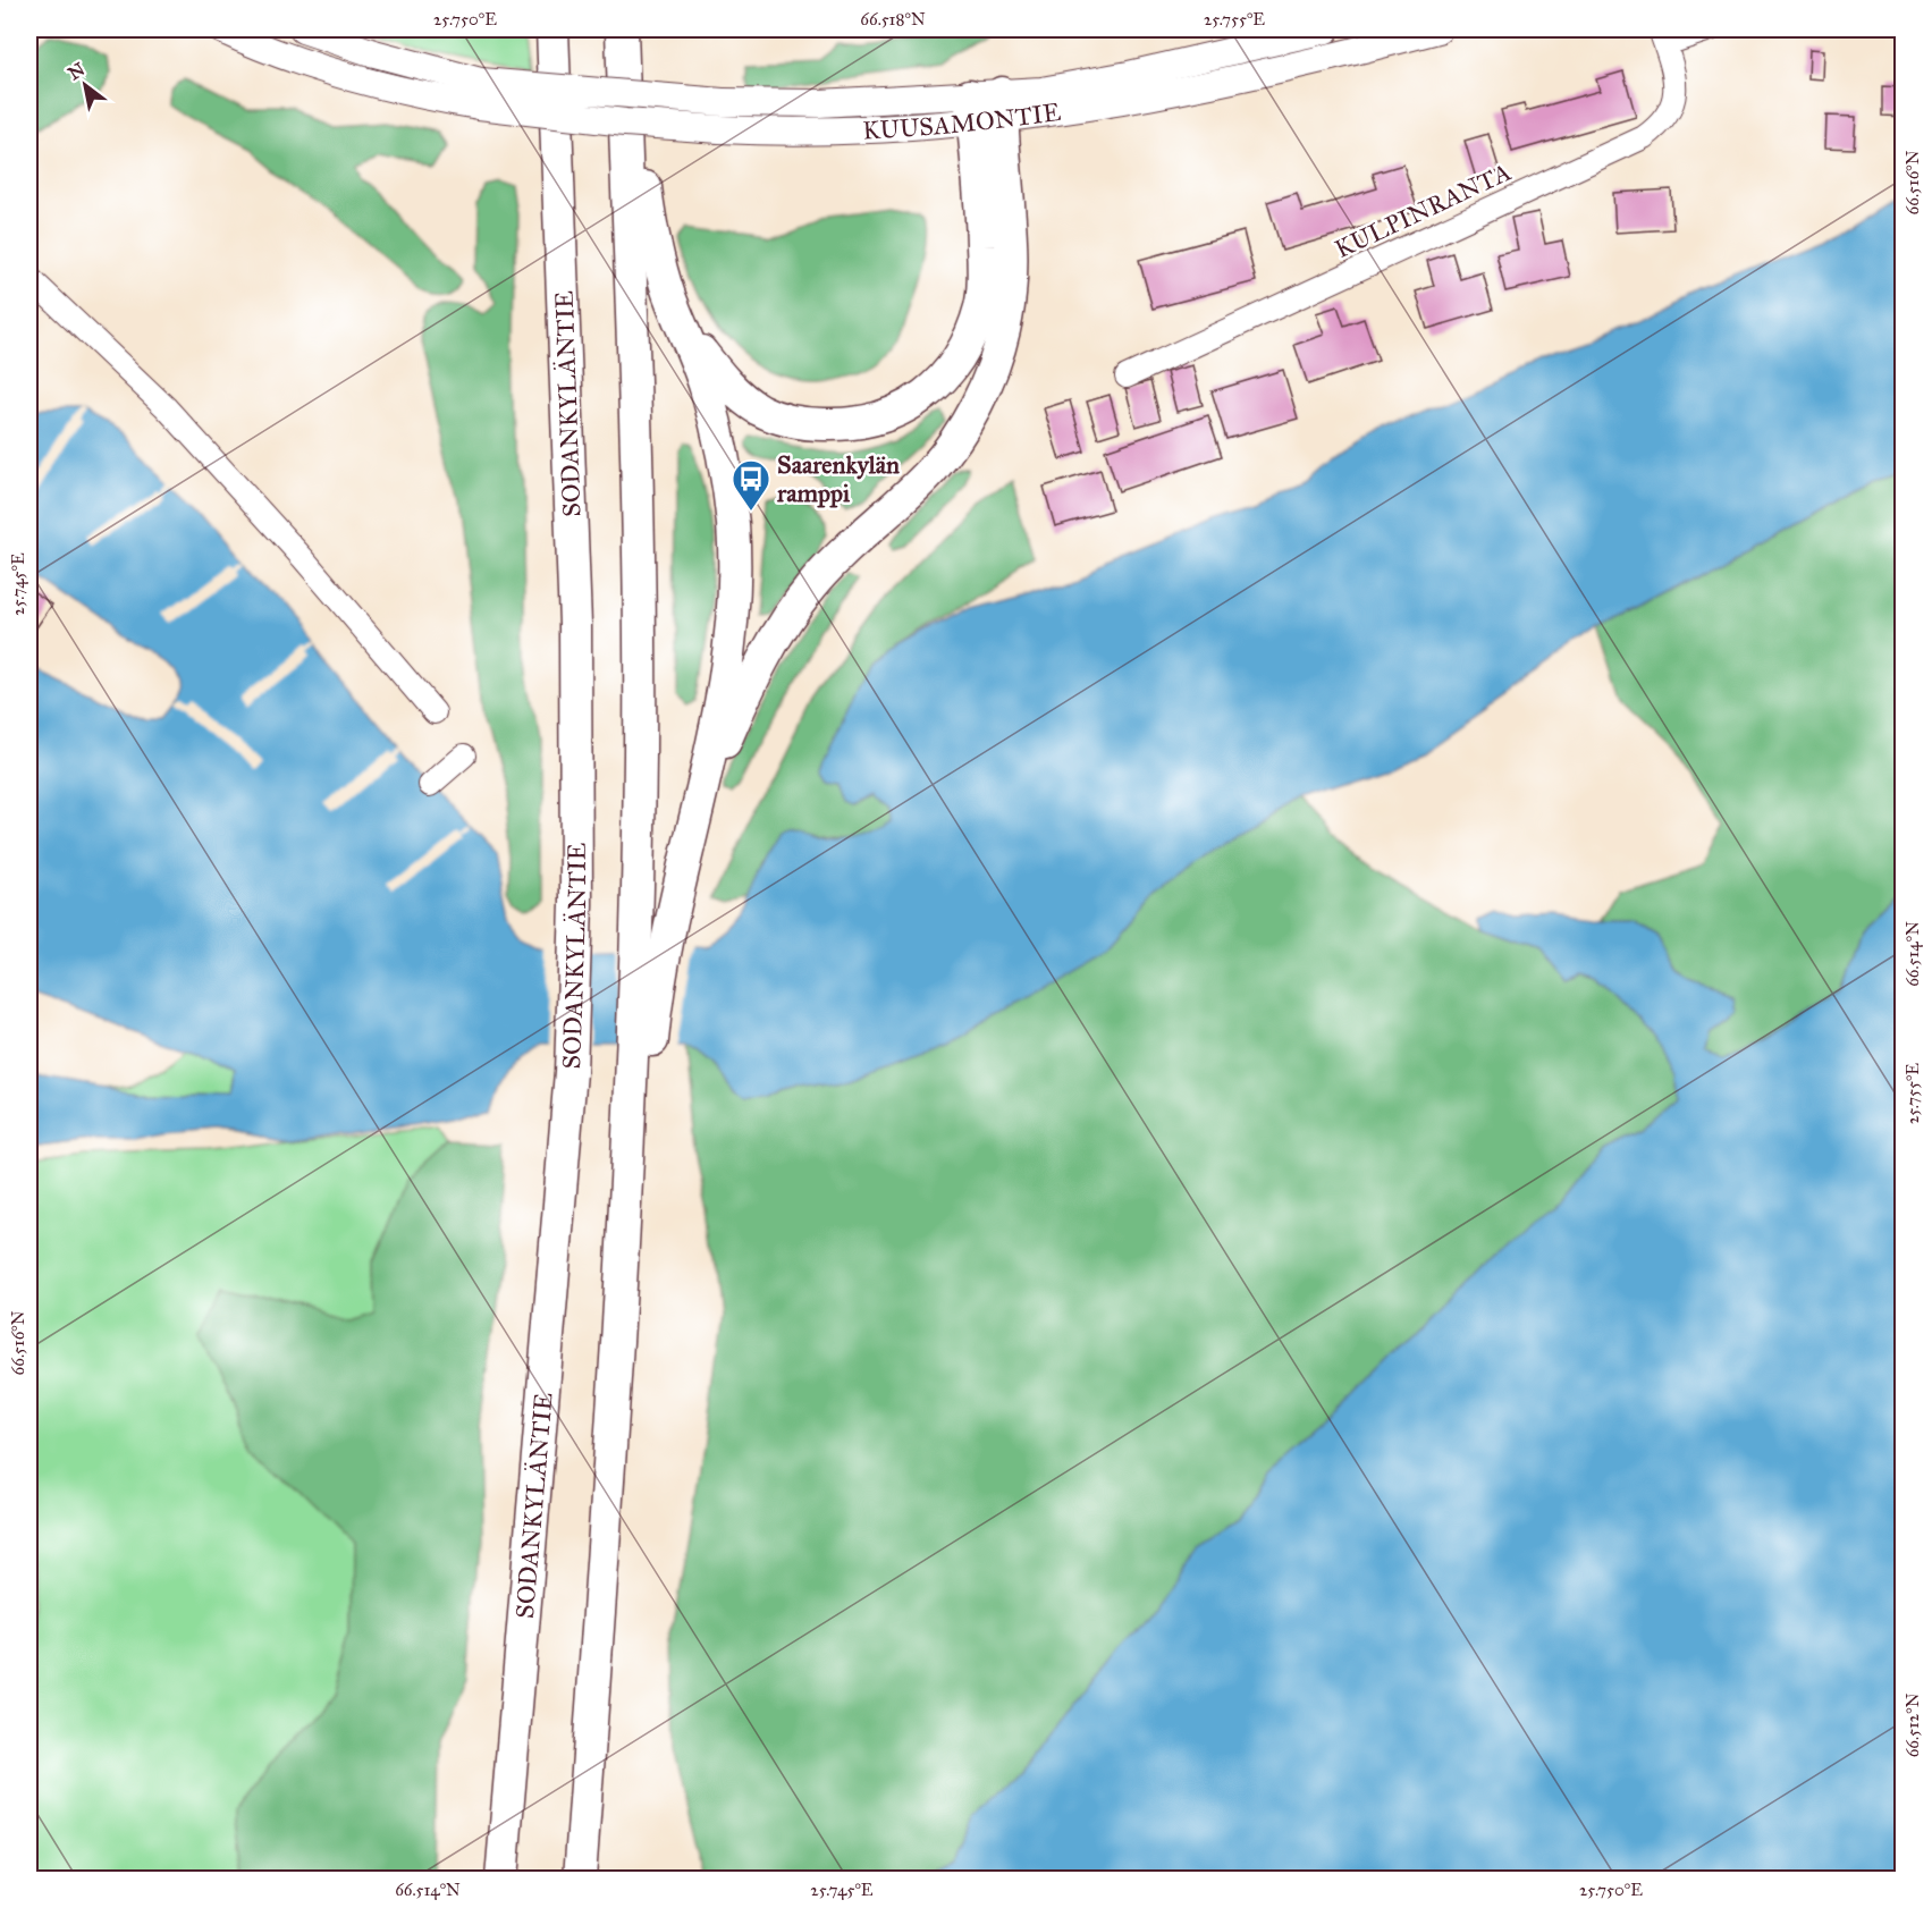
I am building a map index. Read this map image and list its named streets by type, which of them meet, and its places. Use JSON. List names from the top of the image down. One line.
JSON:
{"streets":{"highway":["SODANKYLÄNTIE"],"main road":["KUUSAMONTIE"],"street":["KULPINRANTA"]},"places":{"bus stop":["Saarenkylän ramppi"]},"north":"top left","coordinates":["25.750°E","66.518°N","25.755°E","66.516°N","25.745°E","66.514°N","66.512°N"]}
